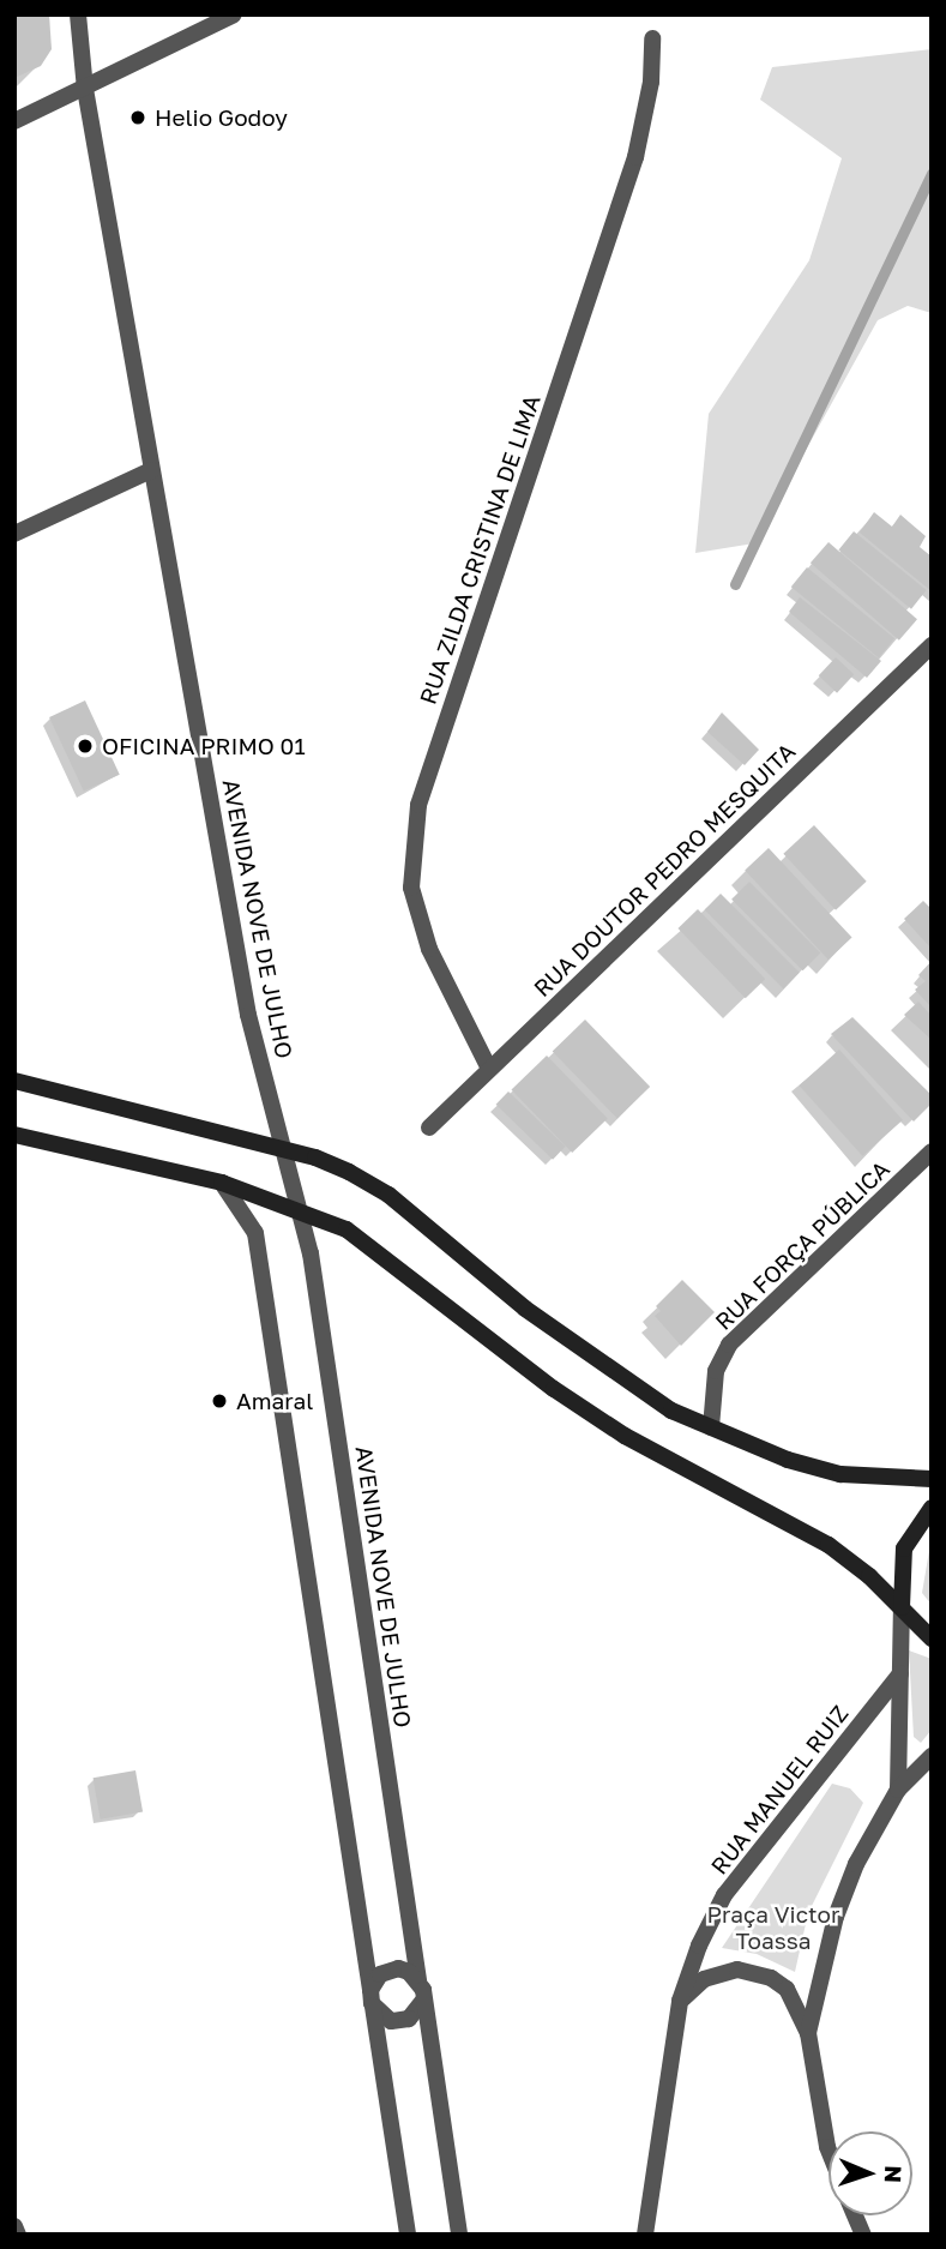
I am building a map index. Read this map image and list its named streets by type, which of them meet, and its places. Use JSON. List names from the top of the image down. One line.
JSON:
{"streets":{"street":["RUA ZILDA CRISTINA DE LIMA","RUA DOUTOR PEDRO MESQUITA","AVENIDA NOVE DE JULHO","RUA FORÇA PÚBLICA","RUA MANUEL RUIZ"]},"crossings":[["RUA ZILDA CRISTINA DE LIMA","RUA DOUTOR PEDRO MESQUITA"]],"parks":["Praça Victor Toassa"],"places":["Helio Godoy","OFICINA PRIMO 01","Amaral"],"north":"right"}
